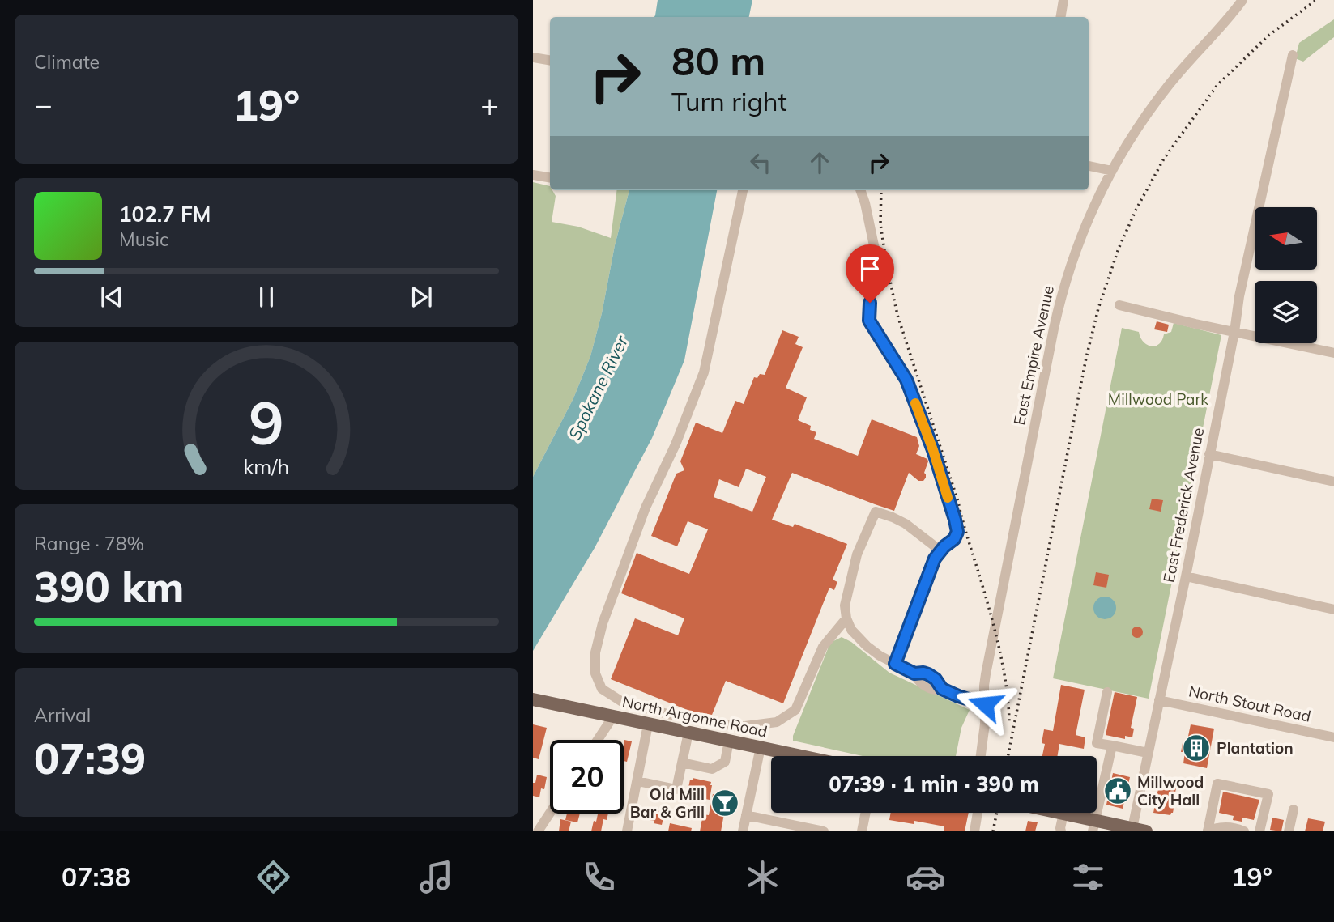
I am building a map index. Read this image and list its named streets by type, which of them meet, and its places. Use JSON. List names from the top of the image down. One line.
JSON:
{"streets":{"main road":["North Argonne Road"],"street":["East Empire Avenue","East Frederick Avenue","North Stout Road"]},"crossings":[["East Frederick Avenue","North Stout Road"]],"water":["Spokane River"],"parks":["Millwood Park"],"places":{"building":["Plantation"],"public building":["Millwood City Hall"],"bar":["Old Mill Bar & Grill"]},"north":"left","page":{"tile":["Climate",["Range · 78%","390 km"],["Arrival","07:39"]],"turn":["80 m","Turn right"],"heat":["−","19°","+"],"song":["102.7 FM","Music"],"limit":"20","trip":"07:39 · 1 min · 390 m","tabs":["07:38","19°"],"gauge":["9","km/h"]}}
